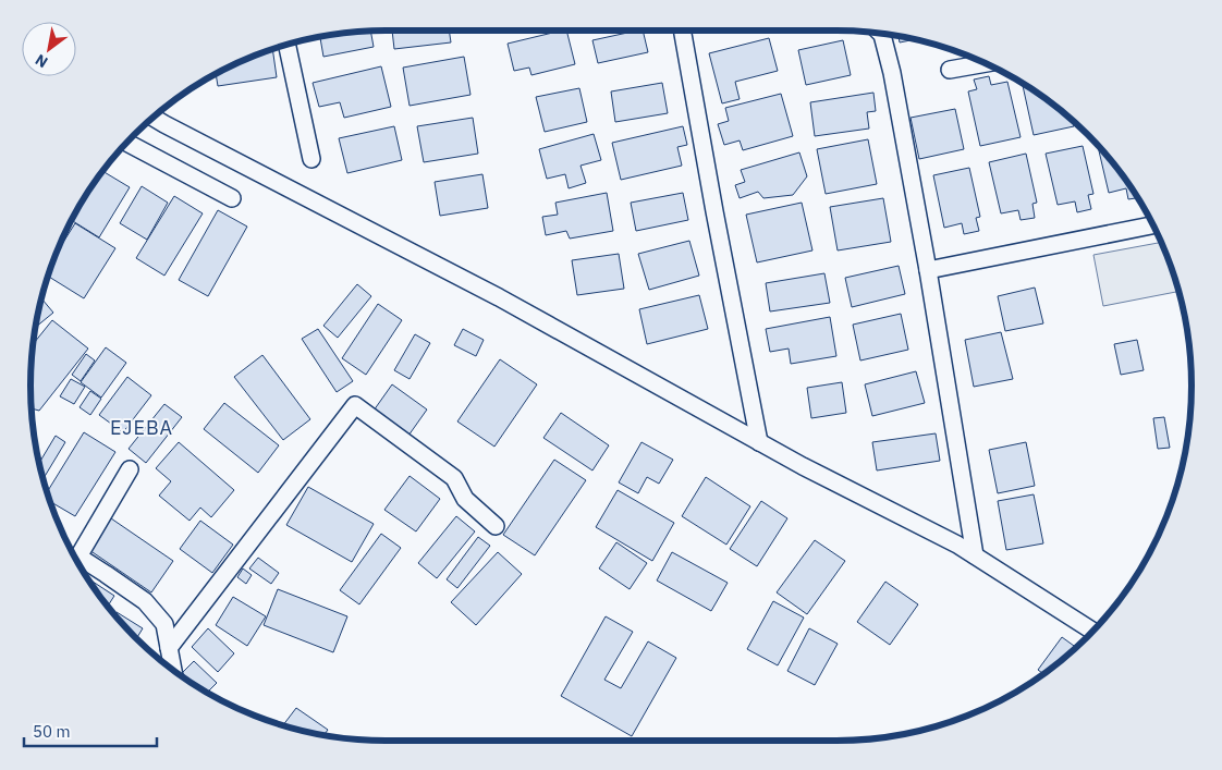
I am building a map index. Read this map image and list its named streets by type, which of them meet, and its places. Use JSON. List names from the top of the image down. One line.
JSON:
{"districts":["EJEBA"],"scale_bar":"50 m","north":"bottom left"}
